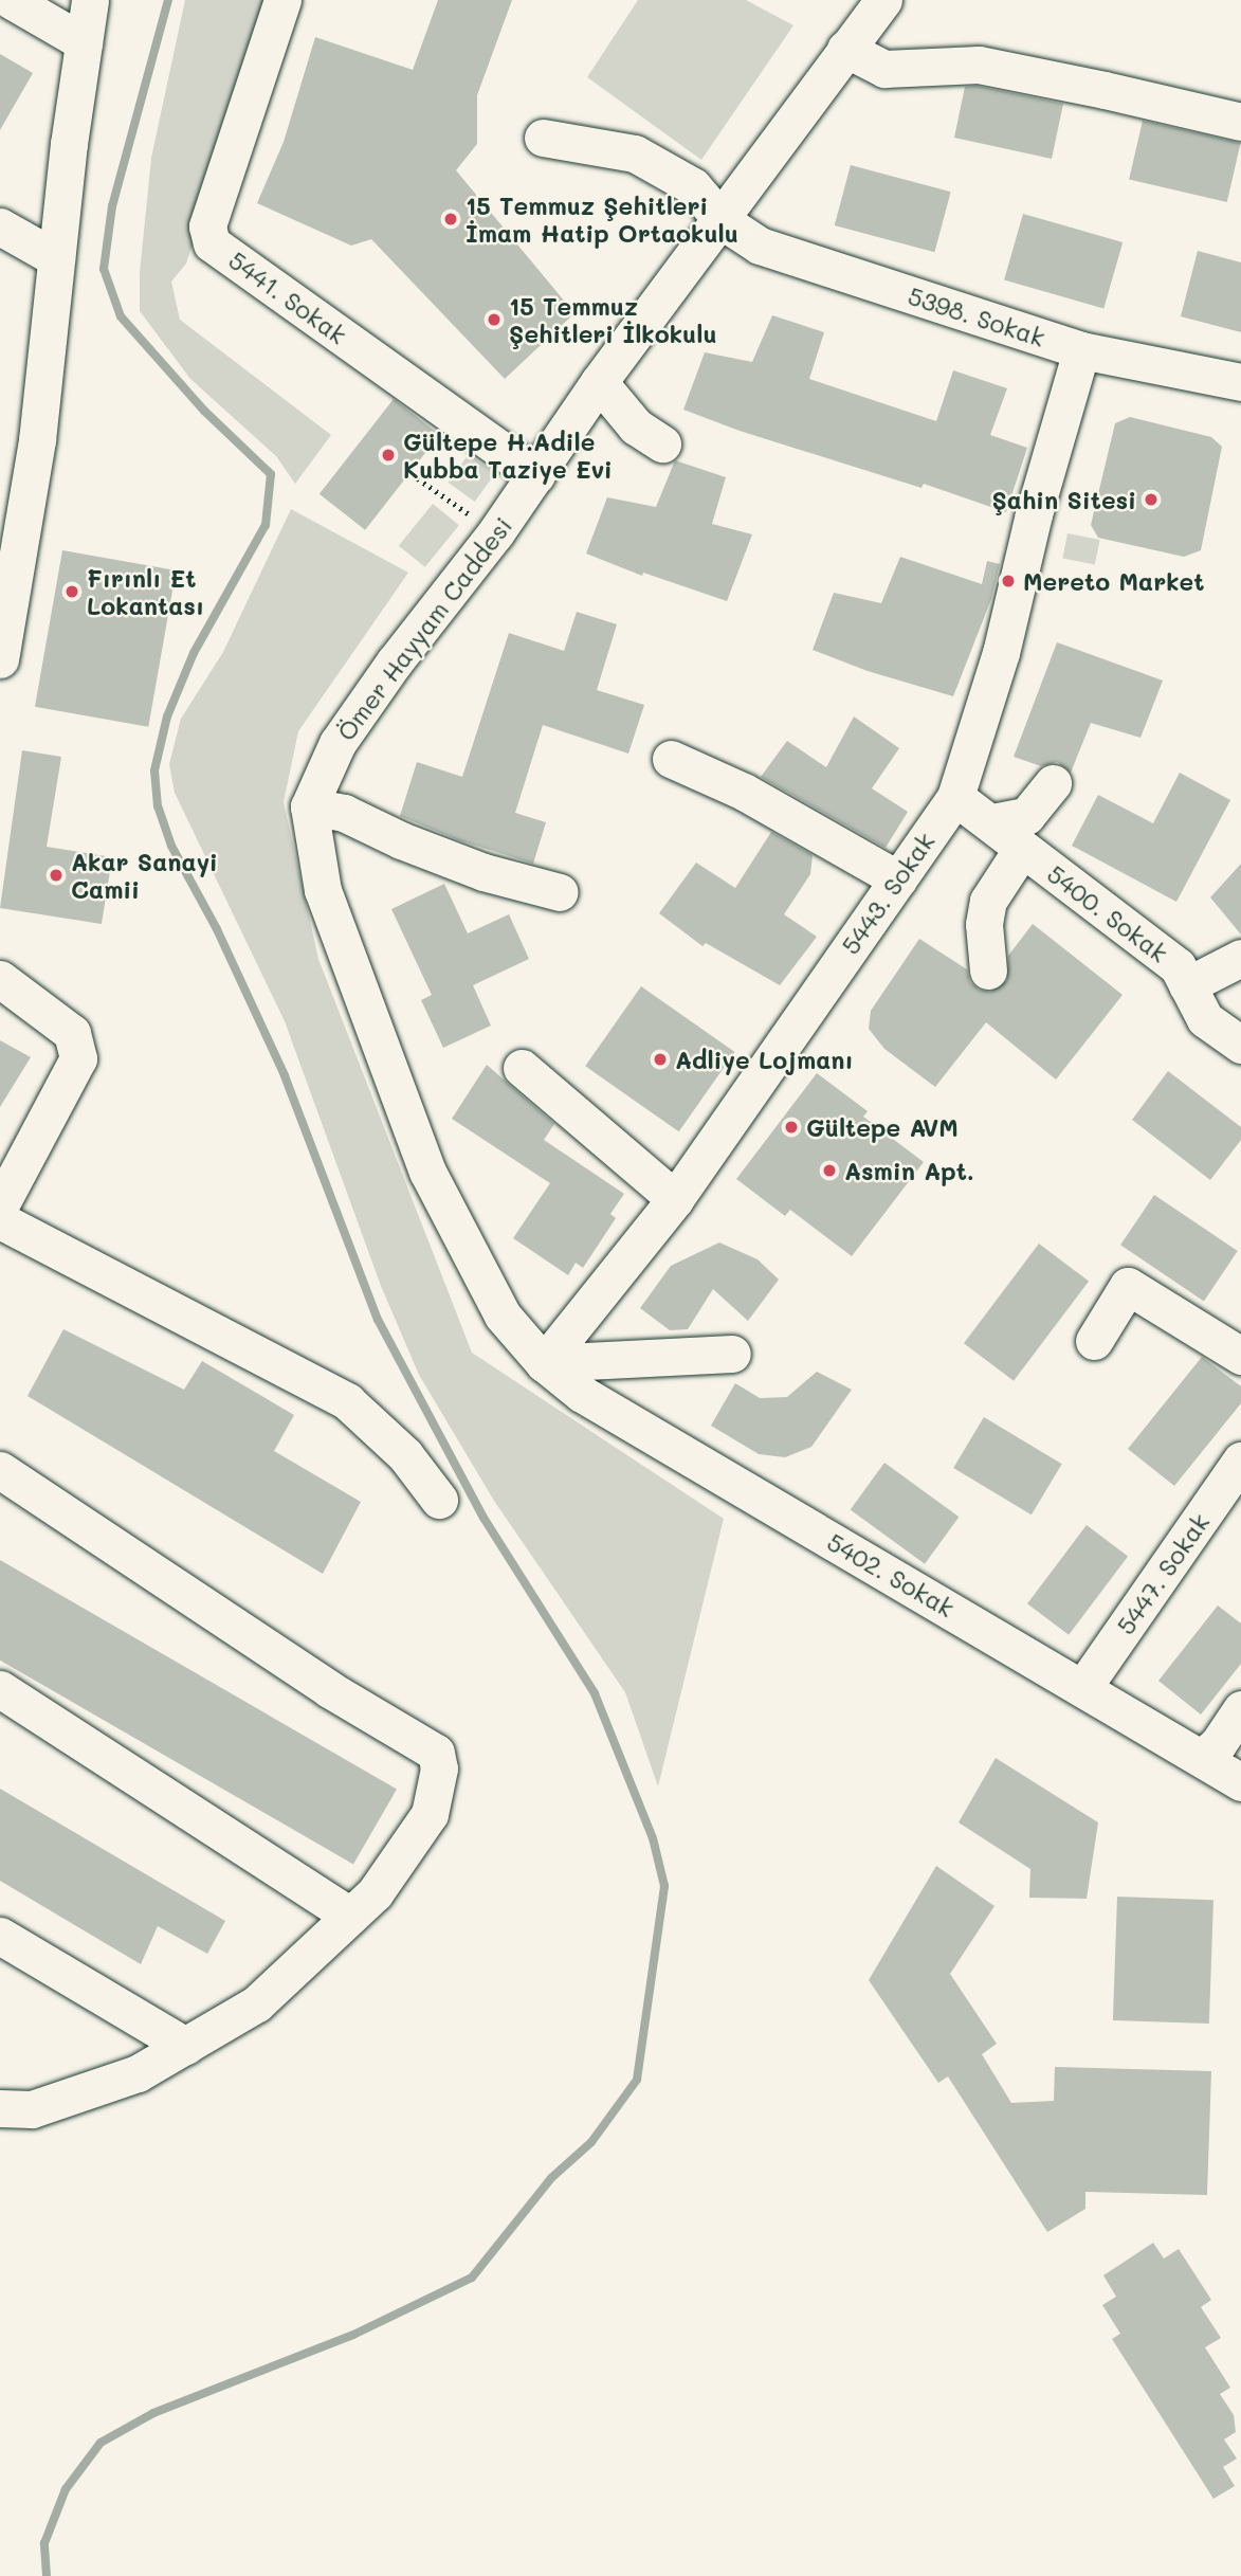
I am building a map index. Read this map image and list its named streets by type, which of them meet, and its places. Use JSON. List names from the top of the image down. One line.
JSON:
{"streets":{"street":["5441. Sokak","5398. Sokak","Ömer Hayyam Caddesi","5443. Sokak","5400. Sokak","5447. Sokak","5402. Sokak"]},"crossings":[["5441. Sokak","Ömer Hayyam Caddesi"],["5398. Sokak","Ömer Hayyam Caddesi"],["5398. Sokak","5443. Sokak"],["5443. Sokak","5400. Sokak"],["5443. Sokak","5402. Sokak"],["5447. Sokak","5402. Sokak"]],"places":["15 Temmuz Şehitleri İmam Hatip Ortaokulu","15 Temmuz Şehitleri İlkokulu","Gültepe H.Adile Kubba Taziye Evi","Şahin Sitesi","Mereto Market","Fırınlı Et Lokantası","Akar Sanayi Camii","Adliye Lojmanı","Gültepe AVM","Asmin Apt."]}
